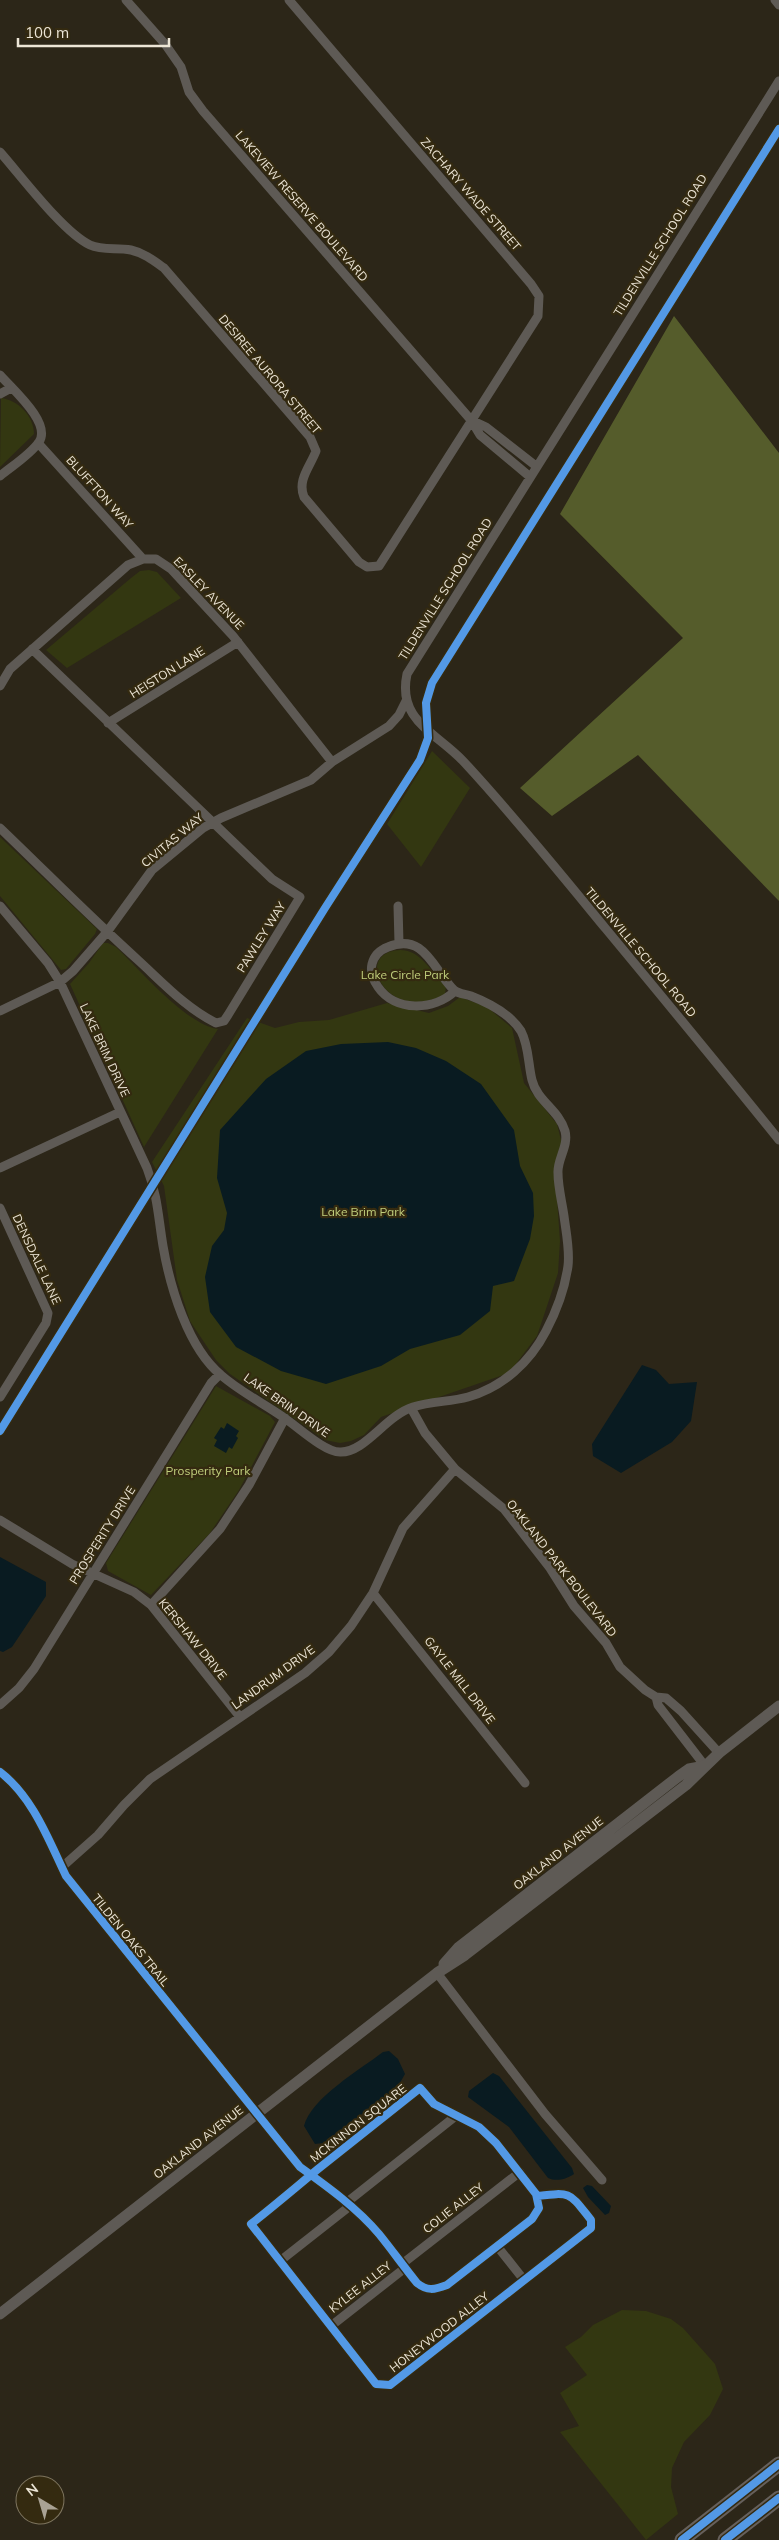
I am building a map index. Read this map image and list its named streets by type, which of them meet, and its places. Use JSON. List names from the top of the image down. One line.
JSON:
{"streets":{"street":["ZACHARY WADE STREET","LAKEVIEW RESERVE BOULEVARD","TILDENVILLE SCHOOL ROAD","DESIREE AURORA STREET","BLUFFTON WAY","EASLEY AVENUE","HEISTON LANE","CIVITAS WAY","PAWLEY WAY","LAKE BRIM DRIVE","DENSDALE LANE","PROSPERITY DRIVE","OAKLAND PARK BOULEVARD","KERSHAW DRIVE","LANDRUM DRIVE","GAYLE MILL DRIVE","OAKLAND AVENUE","TILDEN OAKS TRAIL","MCKINNON SQUARE","COLIE ALLEY","KYLEE ALLEY","HONEYWOOD ALLEY"]},"crossings":[["ZACHARY WADE STREET","LAKEVIEW RESERVE BOULEVARD"],["ZACHARY WADE STREET","DESIREE AURORA STREET"],["LAKEVIEW RESERVE BOULEVARD","TILDENVILLE SCHOOL ROAD"],["LAKEVIEW RESERVE BOULEVARD","DESIREE AURORA STREET"],["TILDENVILLE SCHOOL ROAD","CIVITAS WAY"],["BLUFFTON WAY","EASLEY AVENUE"],["EASLEY AVENUE","HEISTON LANE"],["EASLEY AVENUE","CIVITAS WAY"],["HEISTON LANE","PAWLEY WAY"],["CIVITAS WAY","PAWLEY WAY"],["CIVITAS WAY","LAKE BRIM DRIVE"],["LAKE BRIM DRIVE","PROSPERITY DRIVE"],["LAKE BRIM DRIVE","OAKLAND PARK BOULEVARD"],["PROSPERITY DRIVE","KERSHAW DRIVE"],["OAKLAND PARK BOULEVARD","LANDRUM DRIVE"],["OAKLAND PARK BOULEVARD","OAKLAND AVENUE"],["KERSHAW DRIVE","LANDRUM DRIVE"],["LANDRUM DRIVE","GAYLE MILL DRIVE"],["LANDRUM DRIVE","TILDEN OAKS TRAIL"],["OAKLAND AVENUE","TILDEN OAKS TRAIL"],["OAKLAND AVENUE","MCKINNON SQUARE"],["TILDEN OAKS TRAIL","MCKINNON SQUARE"],["MCKINNON SQUARE","COLIE ALLEY"],["MCKINNON SQUARE","KYLEE ALLEY"],["MCKINNON SQUARE","HONEYWOOD ALLEY"],["COLIE ALLEY","KYLEE ALLEY"],["KYLEE ALLEY","HONEYWOOD ALLEY"]],"parks":["Lake Circle Park","Lake Brim Park","Prosperity Park"],"scale_bar":"100 m","north":"top left"}
